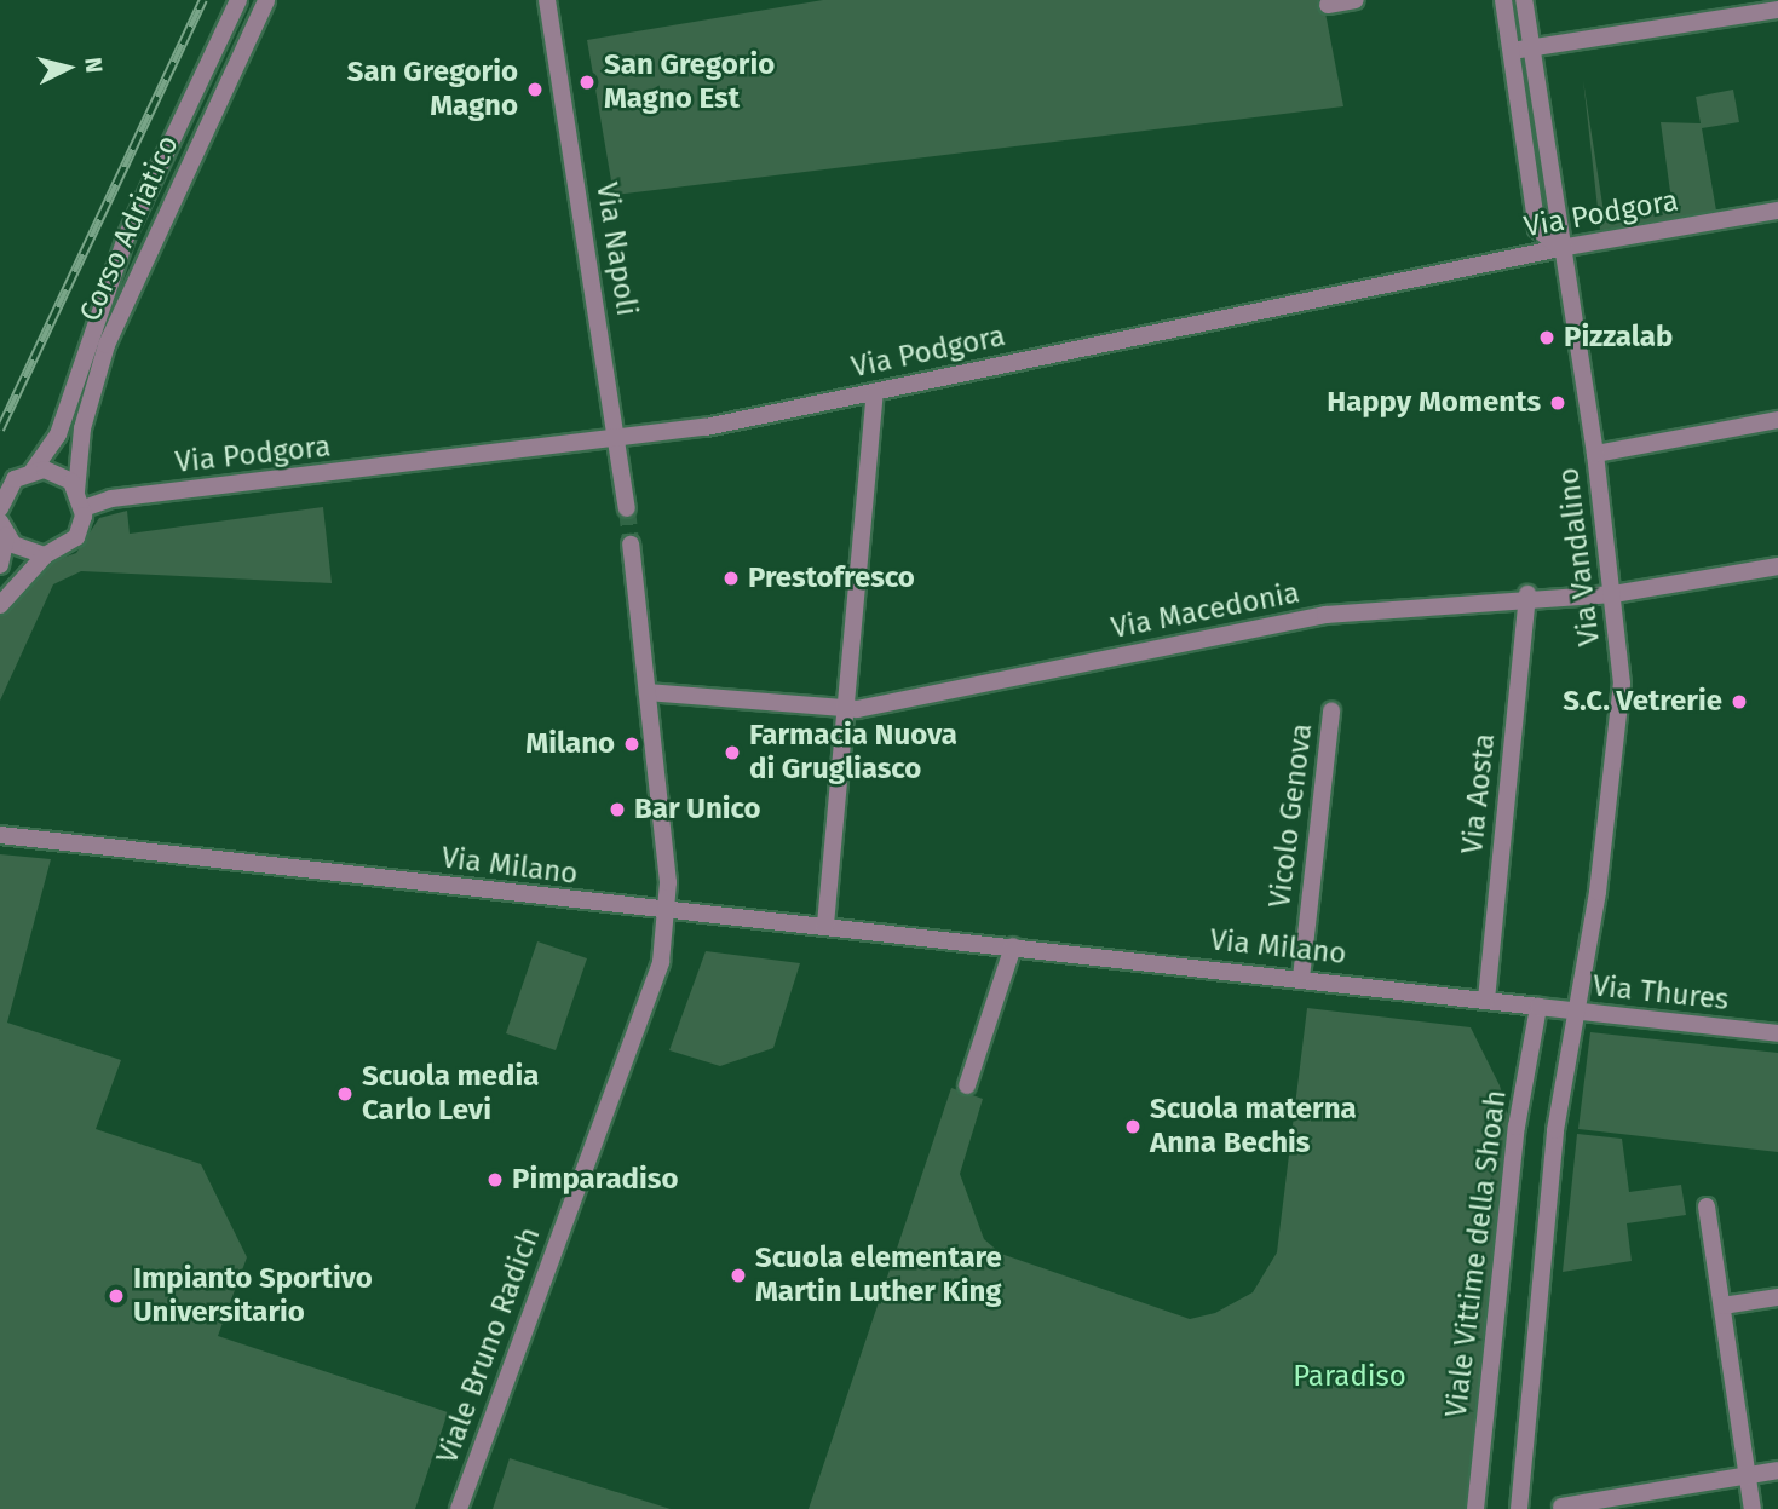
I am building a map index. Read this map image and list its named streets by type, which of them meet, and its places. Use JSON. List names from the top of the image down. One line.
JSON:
{"streets":{"street":["Via Podgora","Corso Adriatico","Via Napoli","Via Vandalino","Via Macedonia","Via Aosta","Vicolo Genova","Via Milano","Via Thures","Viale Vittime della Shoah","Viale Bruno Radich"]},"crossings":[["Via Podgora","Corso Adriatico"],["Via Podgora","Via Napoli"],["Via Podgora","Via Vandalino"],["Via Vandalino","Via Macedonia"],["Via Vandalino","Via Thures"],["Via Macedonia","Via Aosta"],["Via Aosta","Via Milano"],["Vicolo Genova","Via Milano"],["Via Milano","Via Thures"],["Via Milano","Viale Vittime della Shoah"],["Via Milano","Viale Bruno Radich"],["Via Thures","Viale Vittime della Shoah"]],"parks":["Paradiso"],"places":["San Gregorio Magno Est","San Gregorio Magno","Pizzalab","Happy Moments","Prestofresco","S.C. Vetrerie","Milano","Farmacia Nuova di Grugliasco","Bar Unico","Scuola media Carlo Levi","Scuola materna Anna Bechis","Pimparadiso","Scuola elementare Martin Luther King","Impianto Sportivo Universitario"],"north":"right"}
